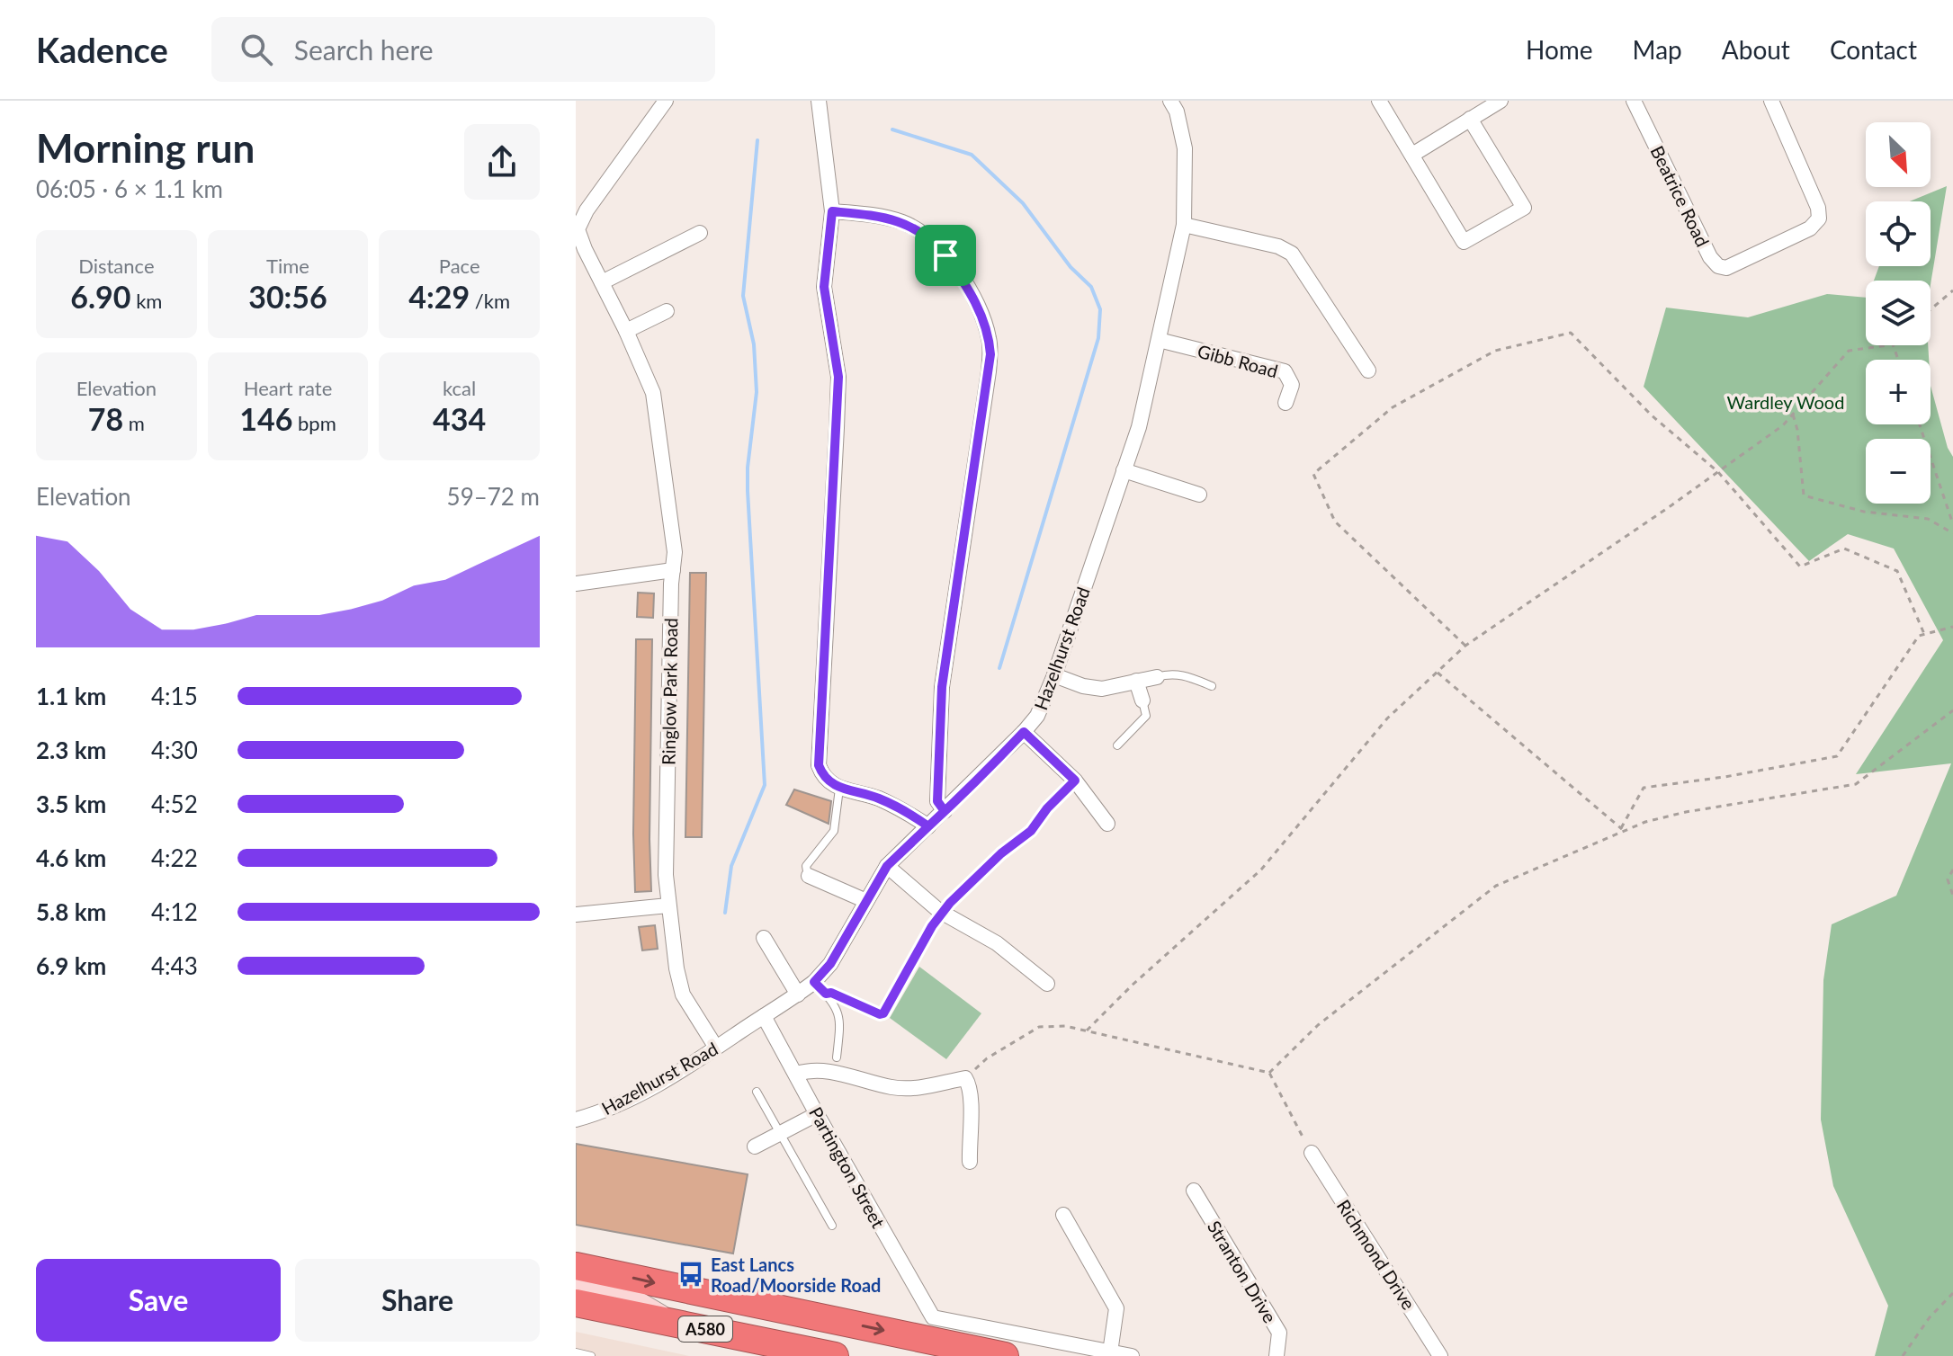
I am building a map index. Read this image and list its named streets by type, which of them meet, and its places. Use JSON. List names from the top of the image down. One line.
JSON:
{"streets":{"highway":["A580"],"street":["Beatrice Road","Gibb Road","Hazelhurst Road","Ringlow Park Road","Partington Street","Richmond Drive","Stranton Drive"]},"crossings":[["Gibb Road","Hazelhurst Road"],["Hazelhurst Road","Ringlow Park Road"],["Hazelhurst Road","Partington Street"]],"parks":["Wardley Wood"],"places":{"bus stop":["East Lancs Road/Moorside Road"]},"north":"bottom right","page":{"header":"Kadence","search":"Search here","nav":["Home","Map","About","Contact"],"heading":["Morning run","06:05 · 6 × 1.1 km"],"map_buttons":["+","−"],"stats":[["Distance","6.90 km"],["Time","30:56"],["Pace","4:29 /km"],["Elevation","78 m"],["Heart rate","146 bpm"],["kcal","434"]],"chart":["Elevation","59–72 m"],"list":[{"name":"1.1 km","note":"4:15"},{"name":"2.3 km","note":"4:30"},{"name":"3.5 km","note":"4:52"},{"name":"4.6 km","note":"4:22"},{"name":"5.8 km","note":"4:12"},{"name":"6.9 km","note":"4:43"}],"buttons":["Save","Share"]}}
